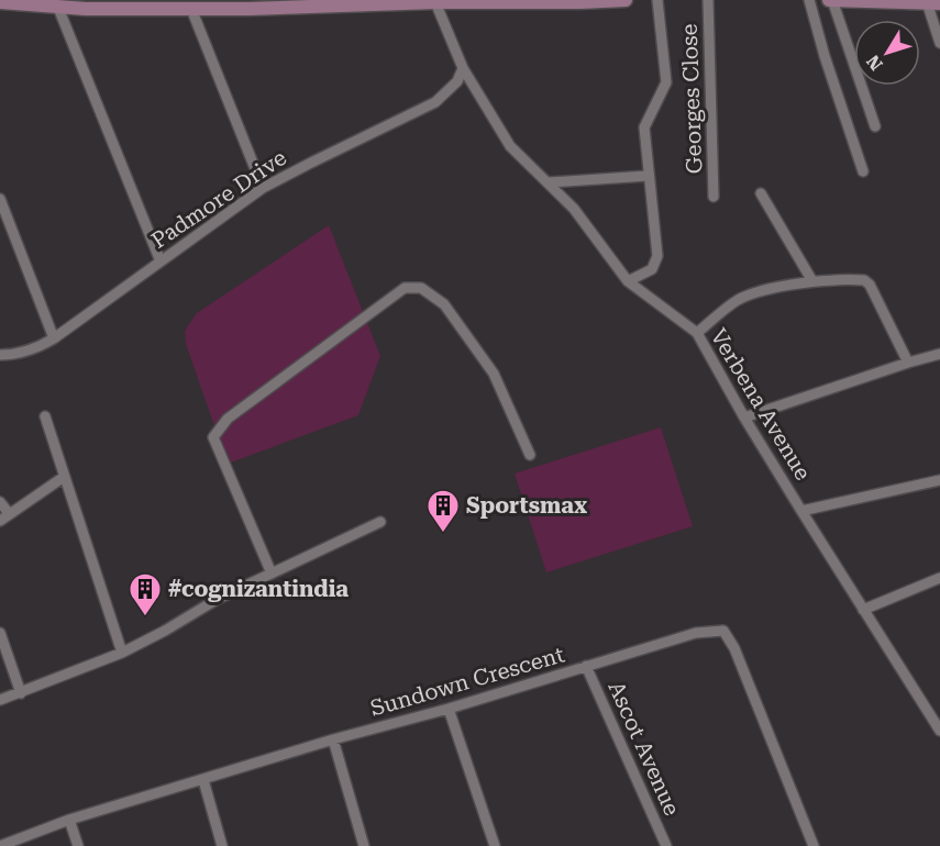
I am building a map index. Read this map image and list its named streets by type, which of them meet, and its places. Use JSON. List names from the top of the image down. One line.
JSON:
{"streets":{"street":["Georges Close","Padmore Drive","Verbena Avenue","Sundown Crescent","Ascot Avenue"]},"crossings":[["Padmore Drive","Verbena Avenue"],["Sundown Crescent","Ascot Avenue"]],"places":{"building":["Sportsmax","#cognizantindia"]},"north":"bottom left"}
